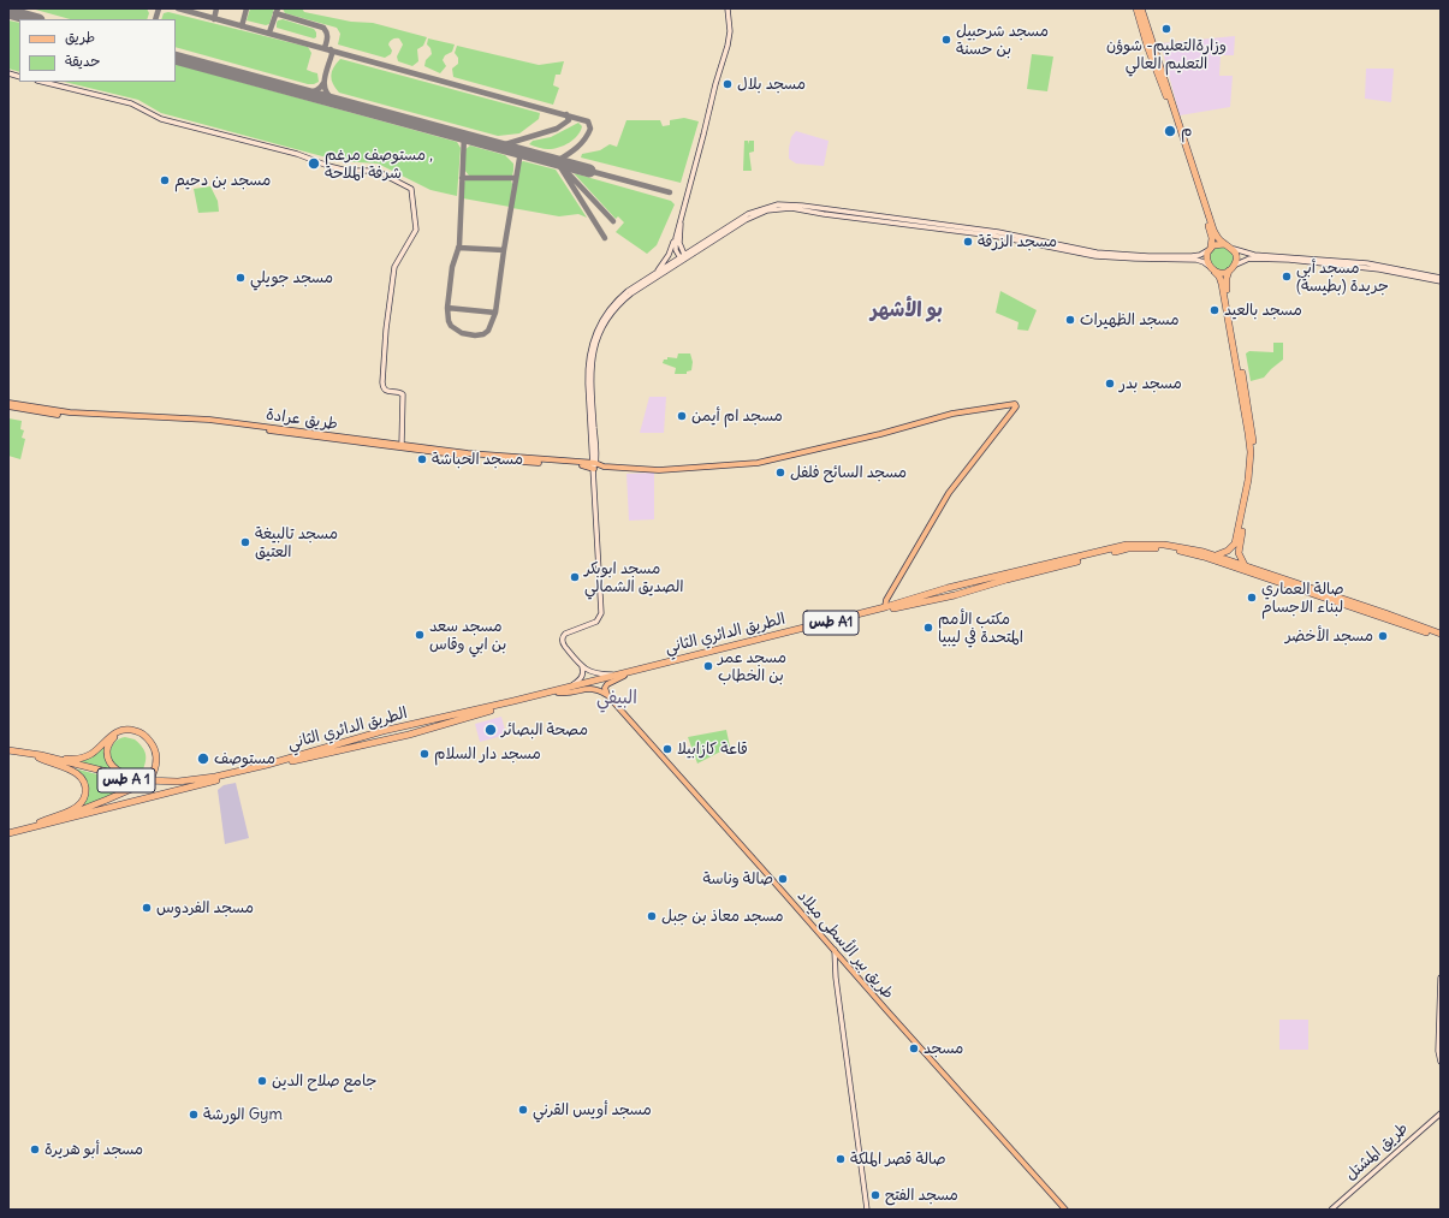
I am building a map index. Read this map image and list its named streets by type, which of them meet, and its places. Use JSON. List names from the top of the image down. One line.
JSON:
{"streets":{"highway":["طس A1","الطريق الدائري الثاني","طس A 1"],"main road":["طريق عرادة","طريق بير الأسطى ميلاد","طريق المشتل"]},"crossings":[["طريق عرادة","الطريق الدائري الثاني"]],"districts":["بو الأشهر","البيفي"],"places":["وزارةالتعليم- شوؤن التعليم العالي","مسجد شرحبيل بن حسنة","مسجد بلال","م","مستوصف مرغم , شرفة الملاحة","مسجد بن دحيم","مسجد الزرقة","مسجد أبي جريدة (بطيسة)","مسجد جويلي","مسجد بالعيد","مسجد الظهيرات","مسجد بدر","مسجد ام أيمن","مسجد الحباشة","مسجد السائح فلفل","مسجد تالبيغة العتيق","مسجد ابوبكر الصديق الشمالي","صالة العماري لبناء الاجسام","مكتب الأمم المتحدة في ليبيا","مسجد سعد بن ابي وقاس","مسجد الأخضر","مسجد عمر بن الخطاب","مصحة البصائر","قاعة كازابيلا","مسجد دار السلام","مستوصف","صالة وناسة","مسجد الفردوس","مسجد معاذ بن جبل","مسجد","جامع صلاح الدين","مسجد أويس القرني","الورشة Gym","مسجد أبو هريرة","صالة قصر الملكة","مسجد الفتح"],"legend":["طريق","حديقة"]}
